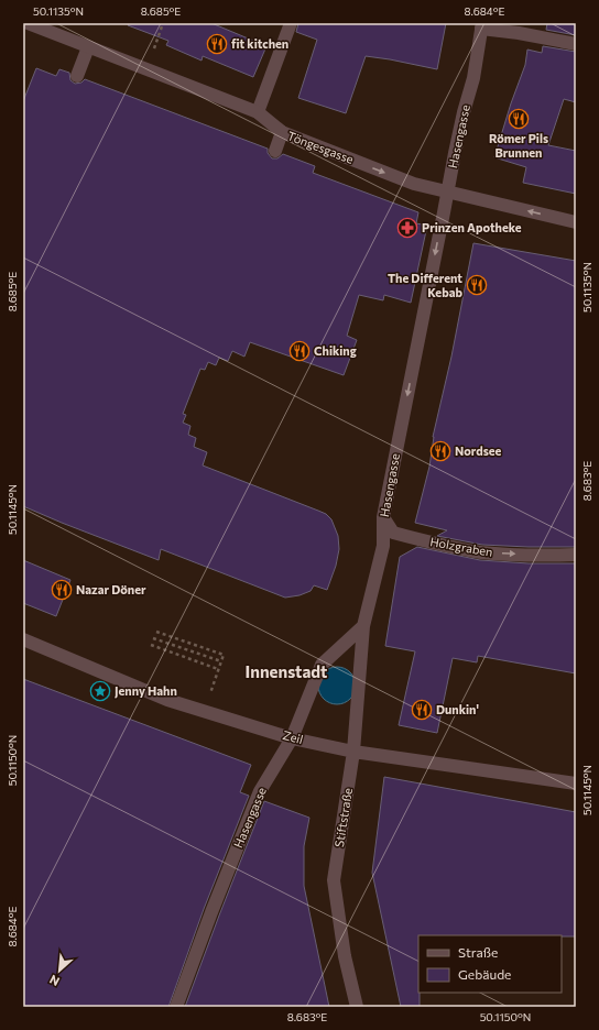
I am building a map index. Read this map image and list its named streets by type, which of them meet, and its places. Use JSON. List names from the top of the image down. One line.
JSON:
{"streets":{"street":["Hasengasse","Töngesgasse","Holzgraben","Zeil","Stiftstraße"]},"crossings":[["Hasengasse","Töngesgasse"],["Hasengasse","Holzgraben"],["Hasengasse","Zeil"],["Hasengasse","Stiftstraße"],["Zeil","Stiftstraße"]],"one_way":["Holzgraben"],"districts":["Innenstadt"],"places":{"restaurant":["fit kitchen","Römer Pils Brunnen","The Different Kebab","Chiking","Nordsee","Nazar Döner","Dunkin'"],"pharmacy":["Prinzen Apotheke"],"place":["Jenny Hahn"]},"legend":["Straße","Gebäude"],"north":"bottom left","coordinates":["50.1135°N","8.685°E","8.684°E","8.683°E","50.1145°N","50.1150°N"]}
